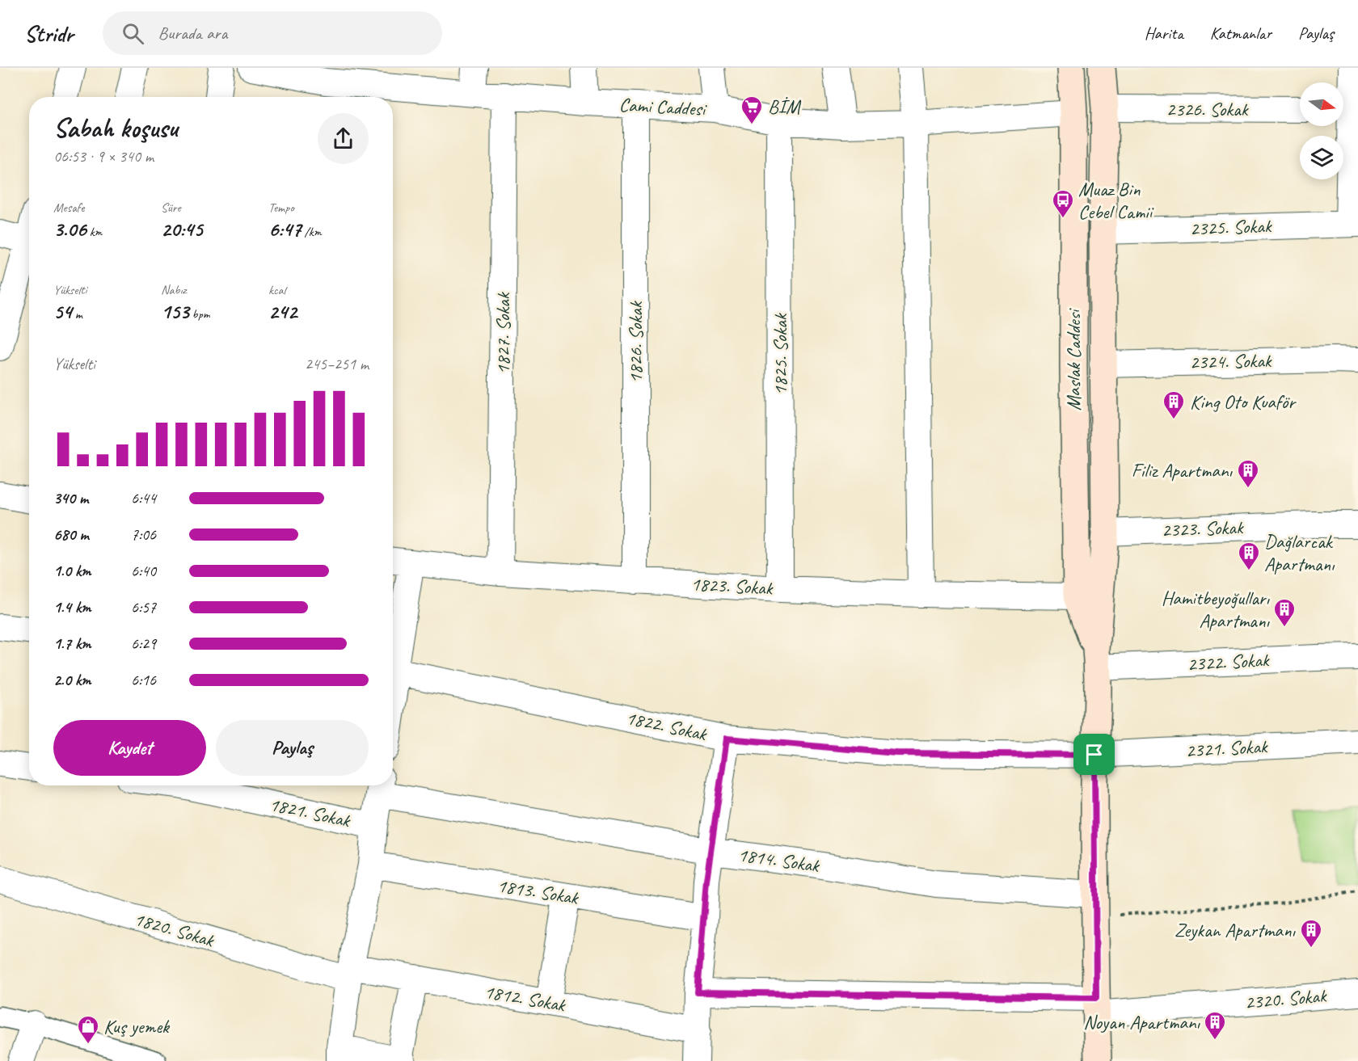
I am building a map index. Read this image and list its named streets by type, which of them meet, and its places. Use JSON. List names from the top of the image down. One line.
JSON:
{"streets":{"main road":["Maslak Caddesi"],"street":["Cami Caddesi","2326. Sokak","2325. Sokak","1827. Sokak","1826. Sokak","1825. Sokak","2324. Sokak","2323. Sokak","1823. Sokak","2322. Sokak","1822. Sokak","2321. Sokak","1821. Sokak","1814. Sokak","1813. Sokak","1820. Sokak","1812. Sokak","2320. Sokak"]},"crossings":[["Cami Caddesi","1827. Sokak"],["Cami Caddesi","1826. Sokak"],["Cami Caddesi","1825. Sokak"],["Cami Caddesi","Maslak Caddesi"],["2326. Sokak","Maslak Caddesi"],["2325. Sokak","Maslak Caddesi"],["1827. Sokak","1823. Sokak"],["1826. Sokak","1823. Sokak"],["1825. Sokak","1823. Sokak"],["Maslak Caddesi","2324. Sokak"],["Maslak Caddesi","2323. Sokak"],["Maslak Caddesi","1823. Sokak"],["Maslak Caddesi","2322. Sokak"],["Maslak Caddesi","1822. Sokak"],["Maslak Caddesi","2321. Sokak"],["Maslak Caddesi","1814. Sokak"],["Maslak Caddesi","2320. Sokak"],["1822. Sokak","2321. Sokak"],["1820. Sokak","1812. Sokak"]],"places":{"supermarket":["BİM"],"bus stop":["Muaz Bin Cebel Camii"],"building":["King Oto Kuaför","Filiz Apartmanı","Dağlarcak Apartmanı","Hamitbeyoğulları Apartmanı","Zeykan Apartmanı","Noyan Apartmanı"],"shop":["Kuş yemek"]},"north":"right","page":{"header":"Stridr","search":"Burada ara","nav":["Harita","Katmanlar","Paylaş"],"heading":["Sabah koşusu","06:53 · 9 × 340 m"],"stats":[["Mesafe","3.06 km"],["Süre","20:45"],["Tempo","6:47 /km"],["Yükselti","54 m"],["Nabız","153 bpm"],["kcal","242"]],"chart":["Yükselti","245–251 m"],"list":[{"name":"340 m","note":"6:44"},{"name":"680 m","note":"7:06"},{"name":"1.0 km","note":"6:40"},{"name":"1.4 km","note":"6:57"},{"name":"1.7 km","note":"6:29"},{"name":"2.0 km","note":"6:16"}],"buttons":["Kaydet","Paylaş"]}}
